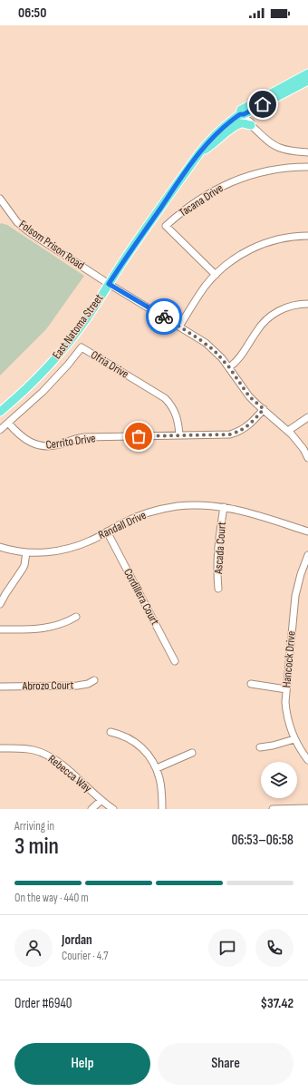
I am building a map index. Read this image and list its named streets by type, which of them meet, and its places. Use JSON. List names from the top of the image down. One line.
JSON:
{"streets":{"main road":["East Natoma Street"],"street":["Tacana Drive","Folsom Prison Road","Ofria Drive","Cerrito Drive","Randall Drive","Ascada Court","Cordillera Court","Hancock Drive","Abrozo Court","Rebecca Way"]},"crossings":[["Folsom Prison Road","East Natoma Street"],["Ofria Drive","Cerrito Drive"],["Randall Drive","Ascada Court"],["Randall Drive","Cordillera Court"]],"page":{"status":"06:50","heading":["3 min","Arriving in","06:53–06:58"],"panel":["Jordan","Courier · 4.7","Order #6940","$37.42"],"bar":"On the way · 440 m","buttons":["Help","Share"]}}
